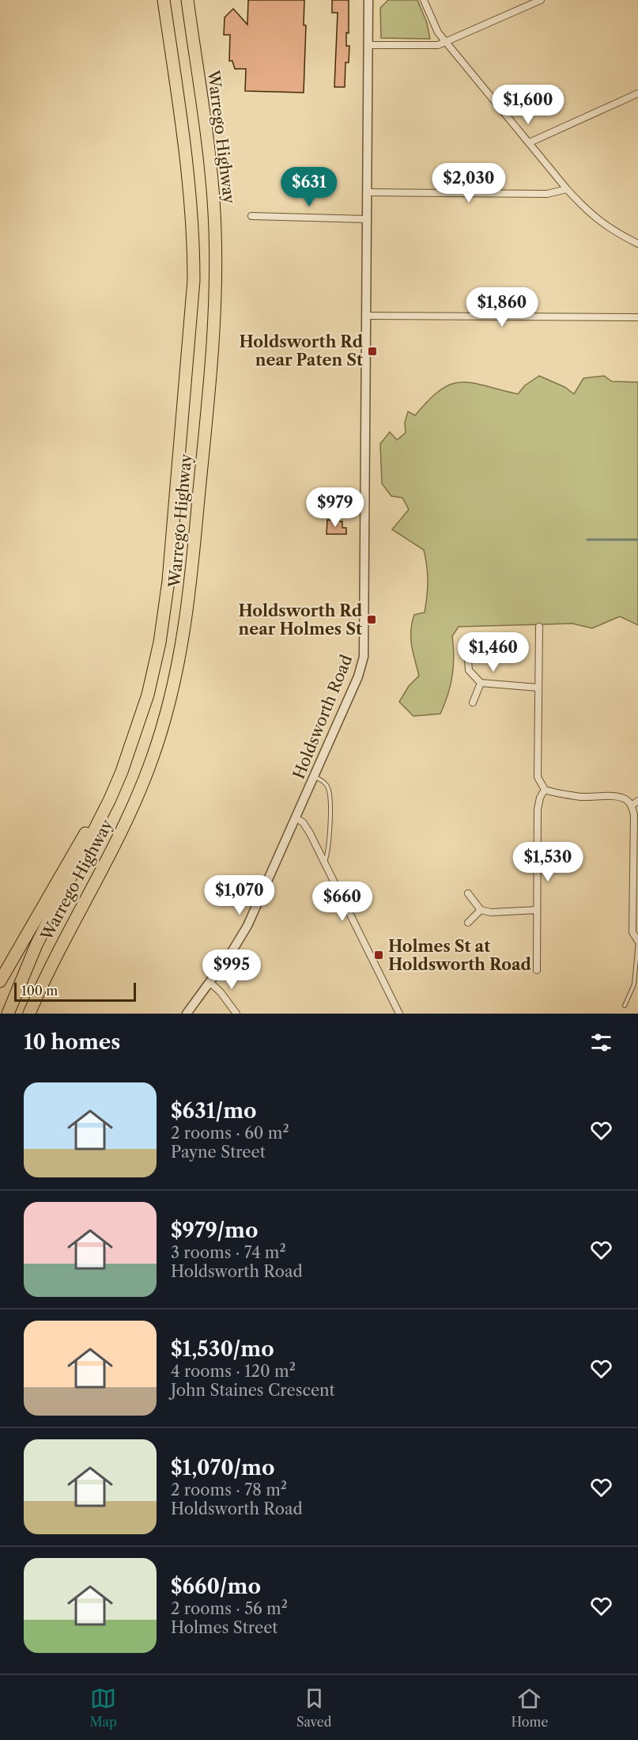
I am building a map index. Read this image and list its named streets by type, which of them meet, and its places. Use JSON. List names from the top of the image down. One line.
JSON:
{"streets":{"highway":["Warrego Highway"],"street":["Holdsworth Road"]},"places":{"transit":["Holdsworth Rd near Paten St","Holdsworth Rd near Holmes St","Holmes St at Holdsworth Road"]},"scale_bar":"100 m","page":{"price":["$1,600","$2,030","$631","$1,860","$979","$1,460","$1,530","$1,070","$660","$995"],"scale":"100 m","heading":"10 homes","list":[{"name":"$631/mo","note":"2 rooms · 60 m² · Payne Street"},{"name":"$979/mo","note":"3 rooms · 74 m² · Holdsworth Road"},{"name":"$1,530/mo","note":"4 rooms · 120 m² · John Staines Crescent"},{"name":"$1,070/mo","note":"2 rooms · 78 m² · Holdsworth Road"},{"name":"$660/mo","note":"2 rooms · 56 m² · Holmes Street"}],"tabs":["Map","Saved","Home"]}}
